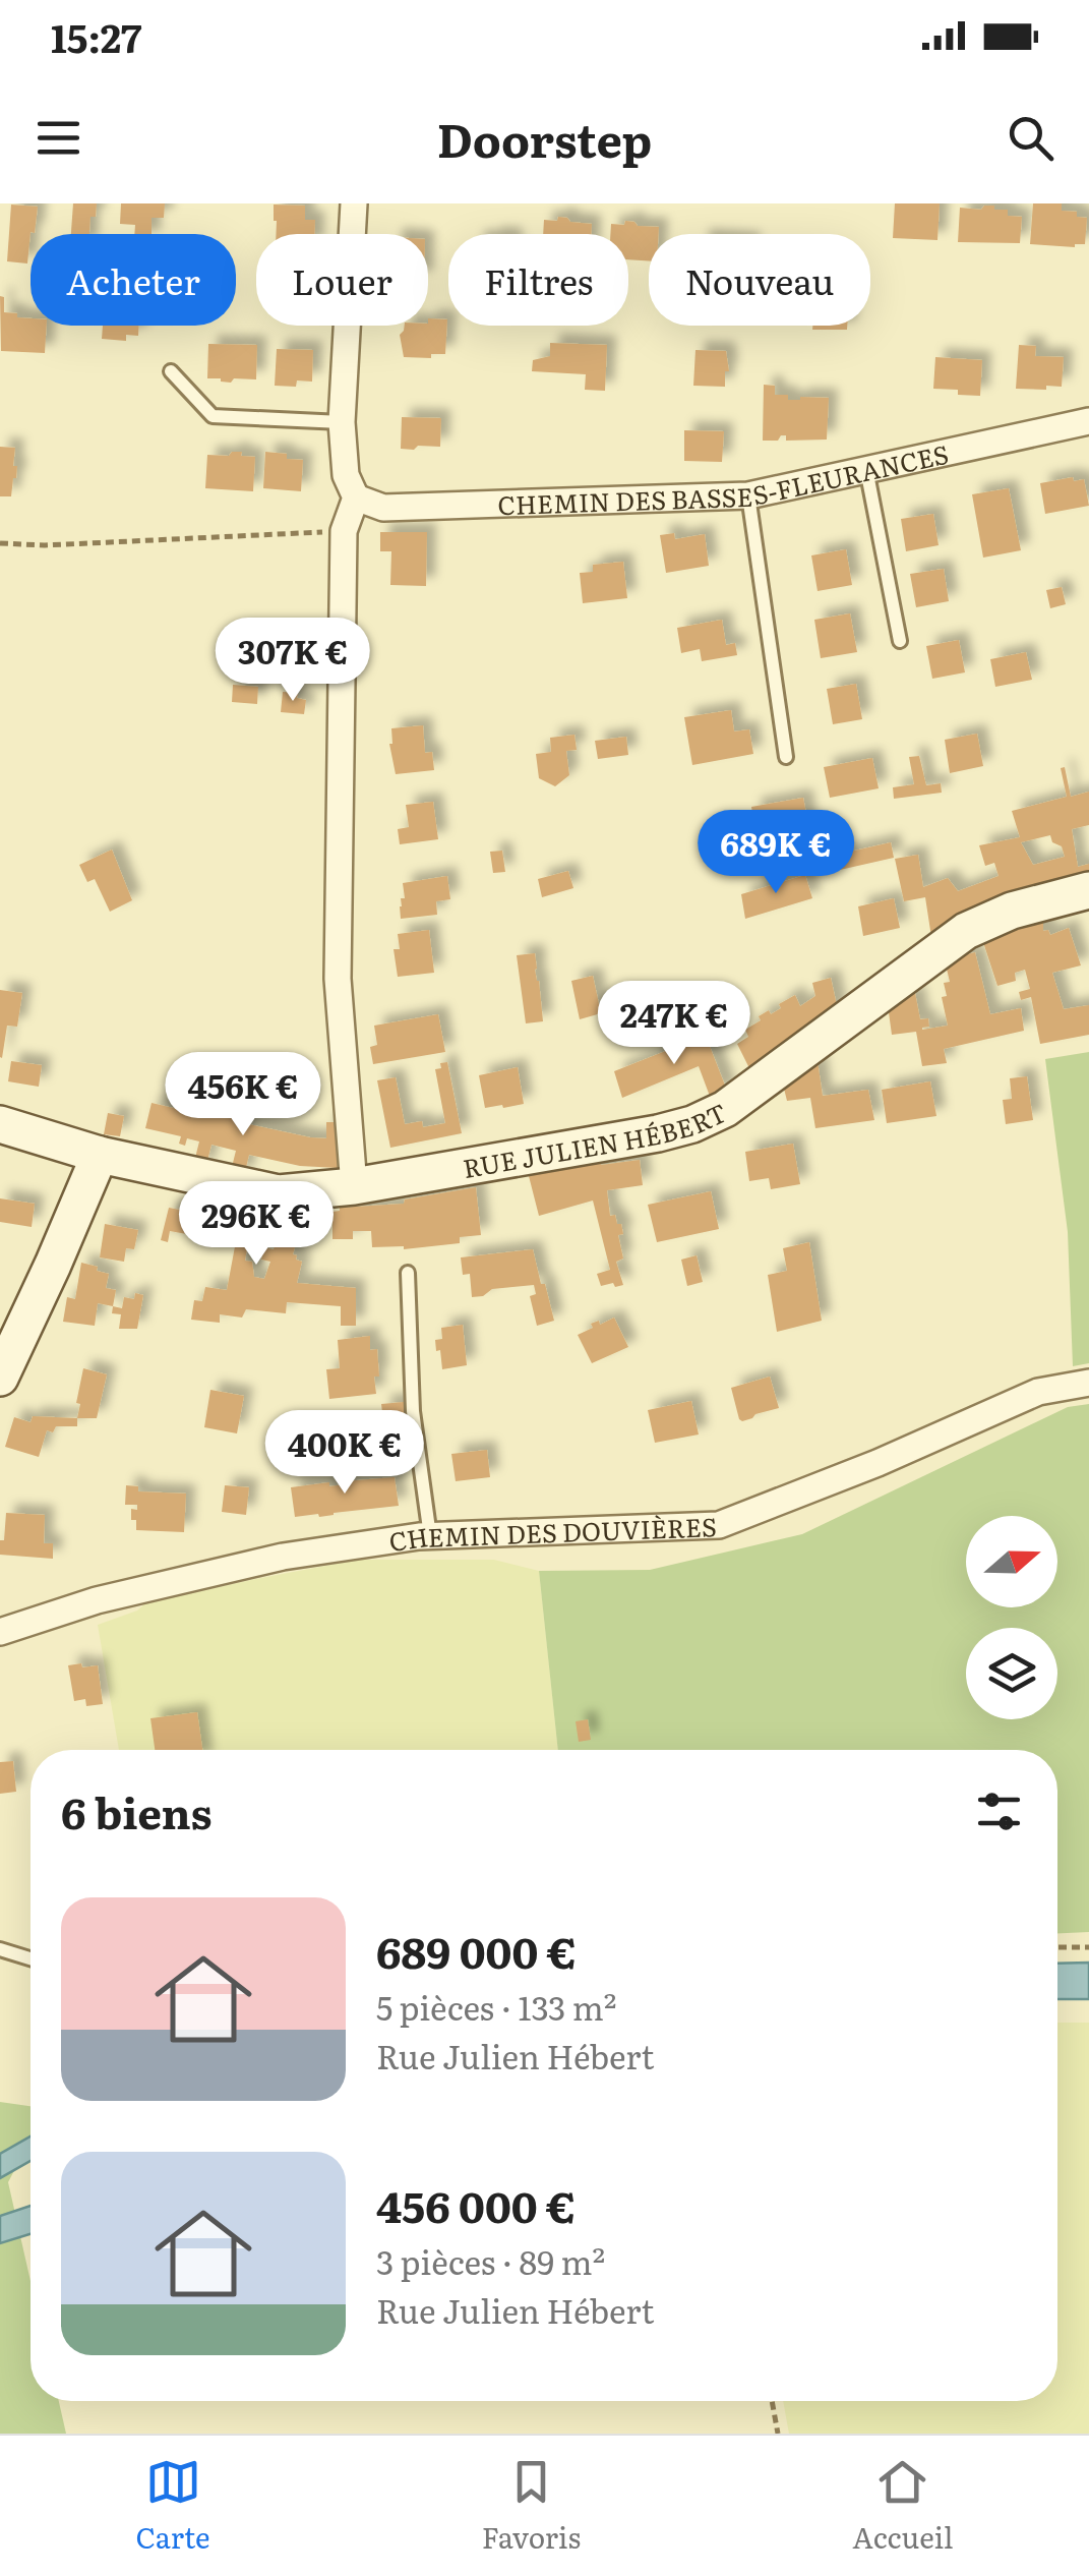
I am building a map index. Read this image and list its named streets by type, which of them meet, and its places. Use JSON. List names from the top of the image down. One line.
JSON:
{"streets":{"street":["CHEMIN DES BASSES-FLEURANCES","RUE JULIEN HÉBERT","CHEMIN DES DOUVIÈRES"]},"north":"right","page":{"status":"15:27","header":"Doorstep","chip":["Acheter","Louer","Filtres","Nouveau"],"price":["307K €","689K €","247K €","456K €","296K €","400K €"],"heading":"6 biens","list":[{"name":"689 000 €","note":"5 pièces · 133 m² · Rue Julien Hébert"},{"name":"456 000 €","note":"3 pièces · 89 m² · Rue Julien Hébert"}],"tabs":["Carte","Favoris","Accueil"]}}
